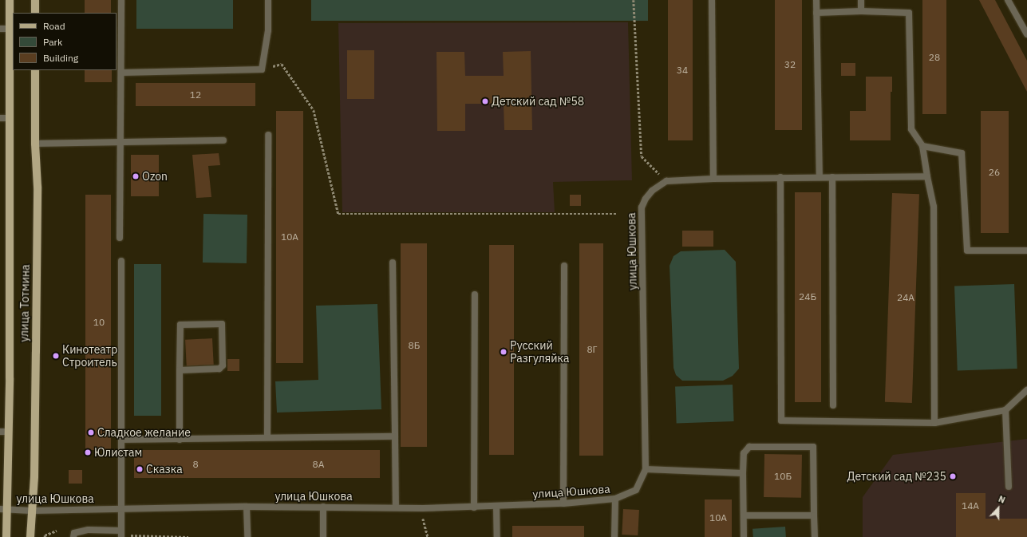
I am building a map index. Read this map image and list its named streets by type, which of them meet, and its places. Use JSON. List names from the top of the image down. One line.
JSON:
{"streets":{"main road":["улица Тотмина"],"street":["улица Юшкова"]},"crossings":[["улица Юшкова","улица Тотмина"]],"places":["Детский сад №58","Ozon","Русский Разгуляйка","Кинотеатр Строитель","Сладкое желание","Юлистам","Сказка","Детский сад №235"],"house_numbers":["28","32","34","12","26","10А","24Б","24А","10","8Б","8Г","8","8А","10Б","14А","10А"],"legend":["Road","Park","Building"],"north":"top"}
